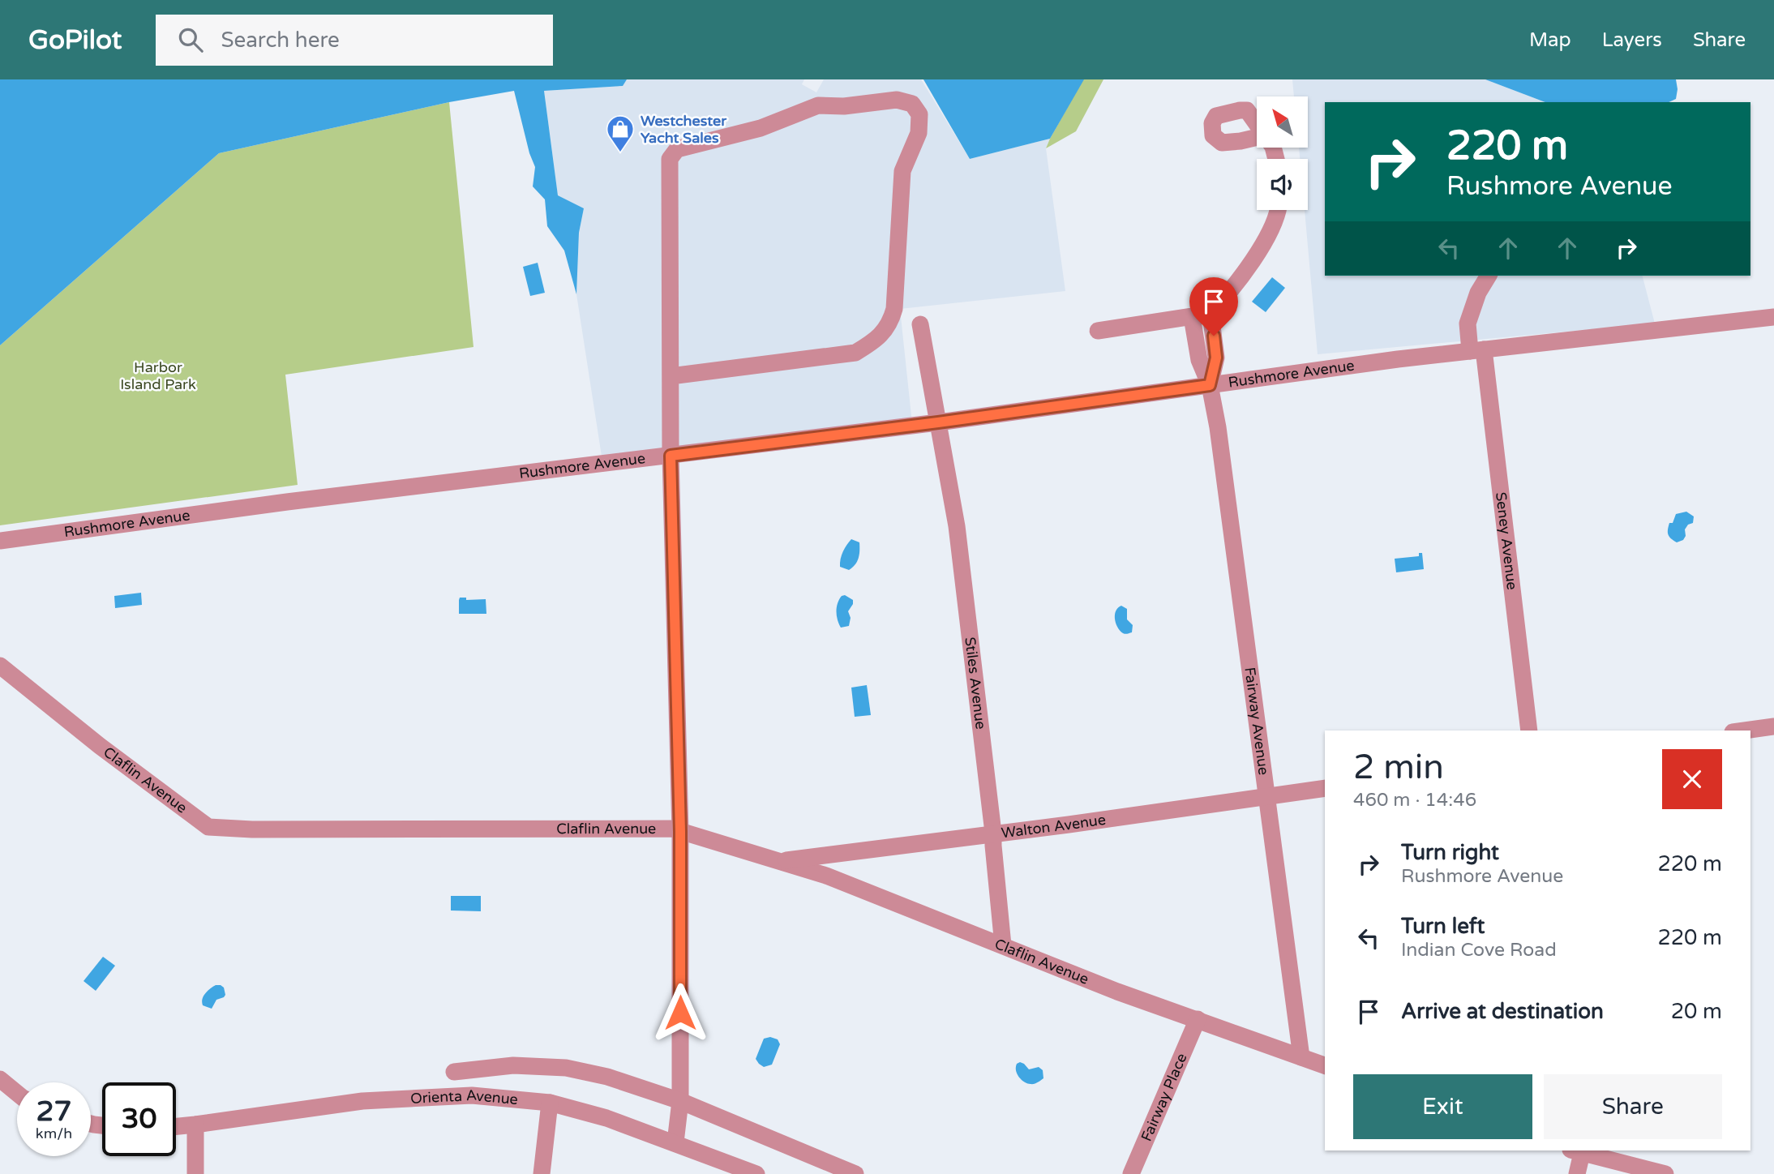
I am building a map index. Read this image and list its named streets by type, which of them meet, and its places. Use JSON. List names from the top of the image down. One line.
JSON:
{"streets":{"street":["Rushmore Avenue","Seney Avenue","Stiles Avenue","Fairway Avenue","Claflin Avenue","Walton Avenue","Fairway Place","Orienta Avenue"]},"crossings":[["Rushmore Avenue","Seney Avenue"],["Rushmore Avenue","Stiles Avenue"],["Rushmore Avenue","Fairway Avenue"],["Stiles Avenue","Claflin Avenue"],["Stiles Avenue","Walton Avenue"],["Fairway Avenue","Claflin Avenue"],["Fairway Avenue","Walton Avenue"],["Claflin Avenue","Walton Avenue"],["Claflin Avenue","Fairway Place"]],"parks":["Harbor Island Park"],"places":{"shop":["Westchester Yacht Sales"]},"north":"top left","page":{"header":"GoPilot","search":"Search here","nav":["Map","Layers","Share"],"turn":["220 m","Rushmore Avenue"],"heading":["2 min","460 m · 14:46"],"list":[{"name":"Turn right","note":"Rushmore Avenue","value":"220 m"},{"name":"Turn left","note":"Indian Cove Road","value":"220 m"},{"name":"Arrive at destination","value":"20 m"}],"buttons":["Exit","Share"],"speed":"27 km/h","limit":"30"}}
